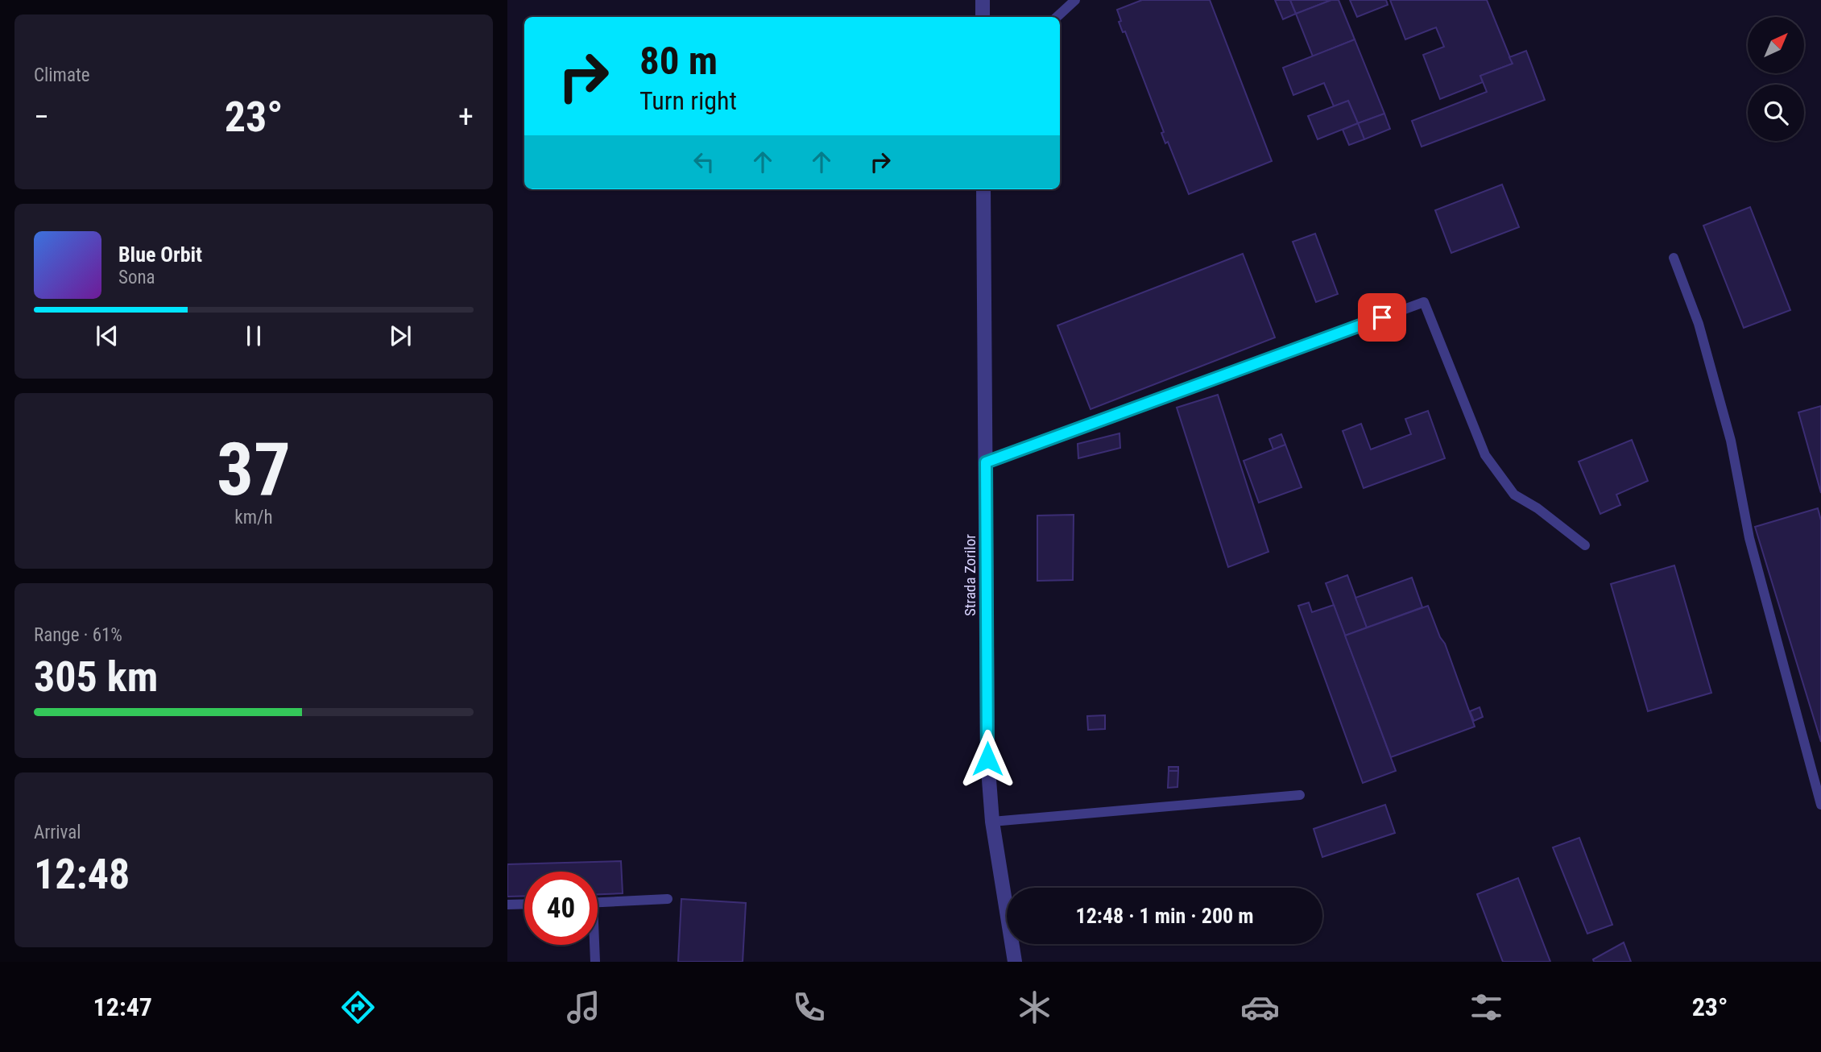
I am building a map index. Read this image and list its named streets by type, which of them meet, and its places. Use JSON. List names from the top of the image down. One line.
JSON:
{"streets":{"street":["Strada Zorilor"]},"north":"top right","page":{"tile":["Climate",["37","km/h"],["Range · 61%","305 km"],["Arrival","12:48"]],"turn":["80 m","Turn right"],"heat":["−","23°","+"],"song":["Blue Orbit","Sona"],"limit":"40","trip":"12:48 · 1 min · 200 m","tabs":["12:47","23°"]}}
